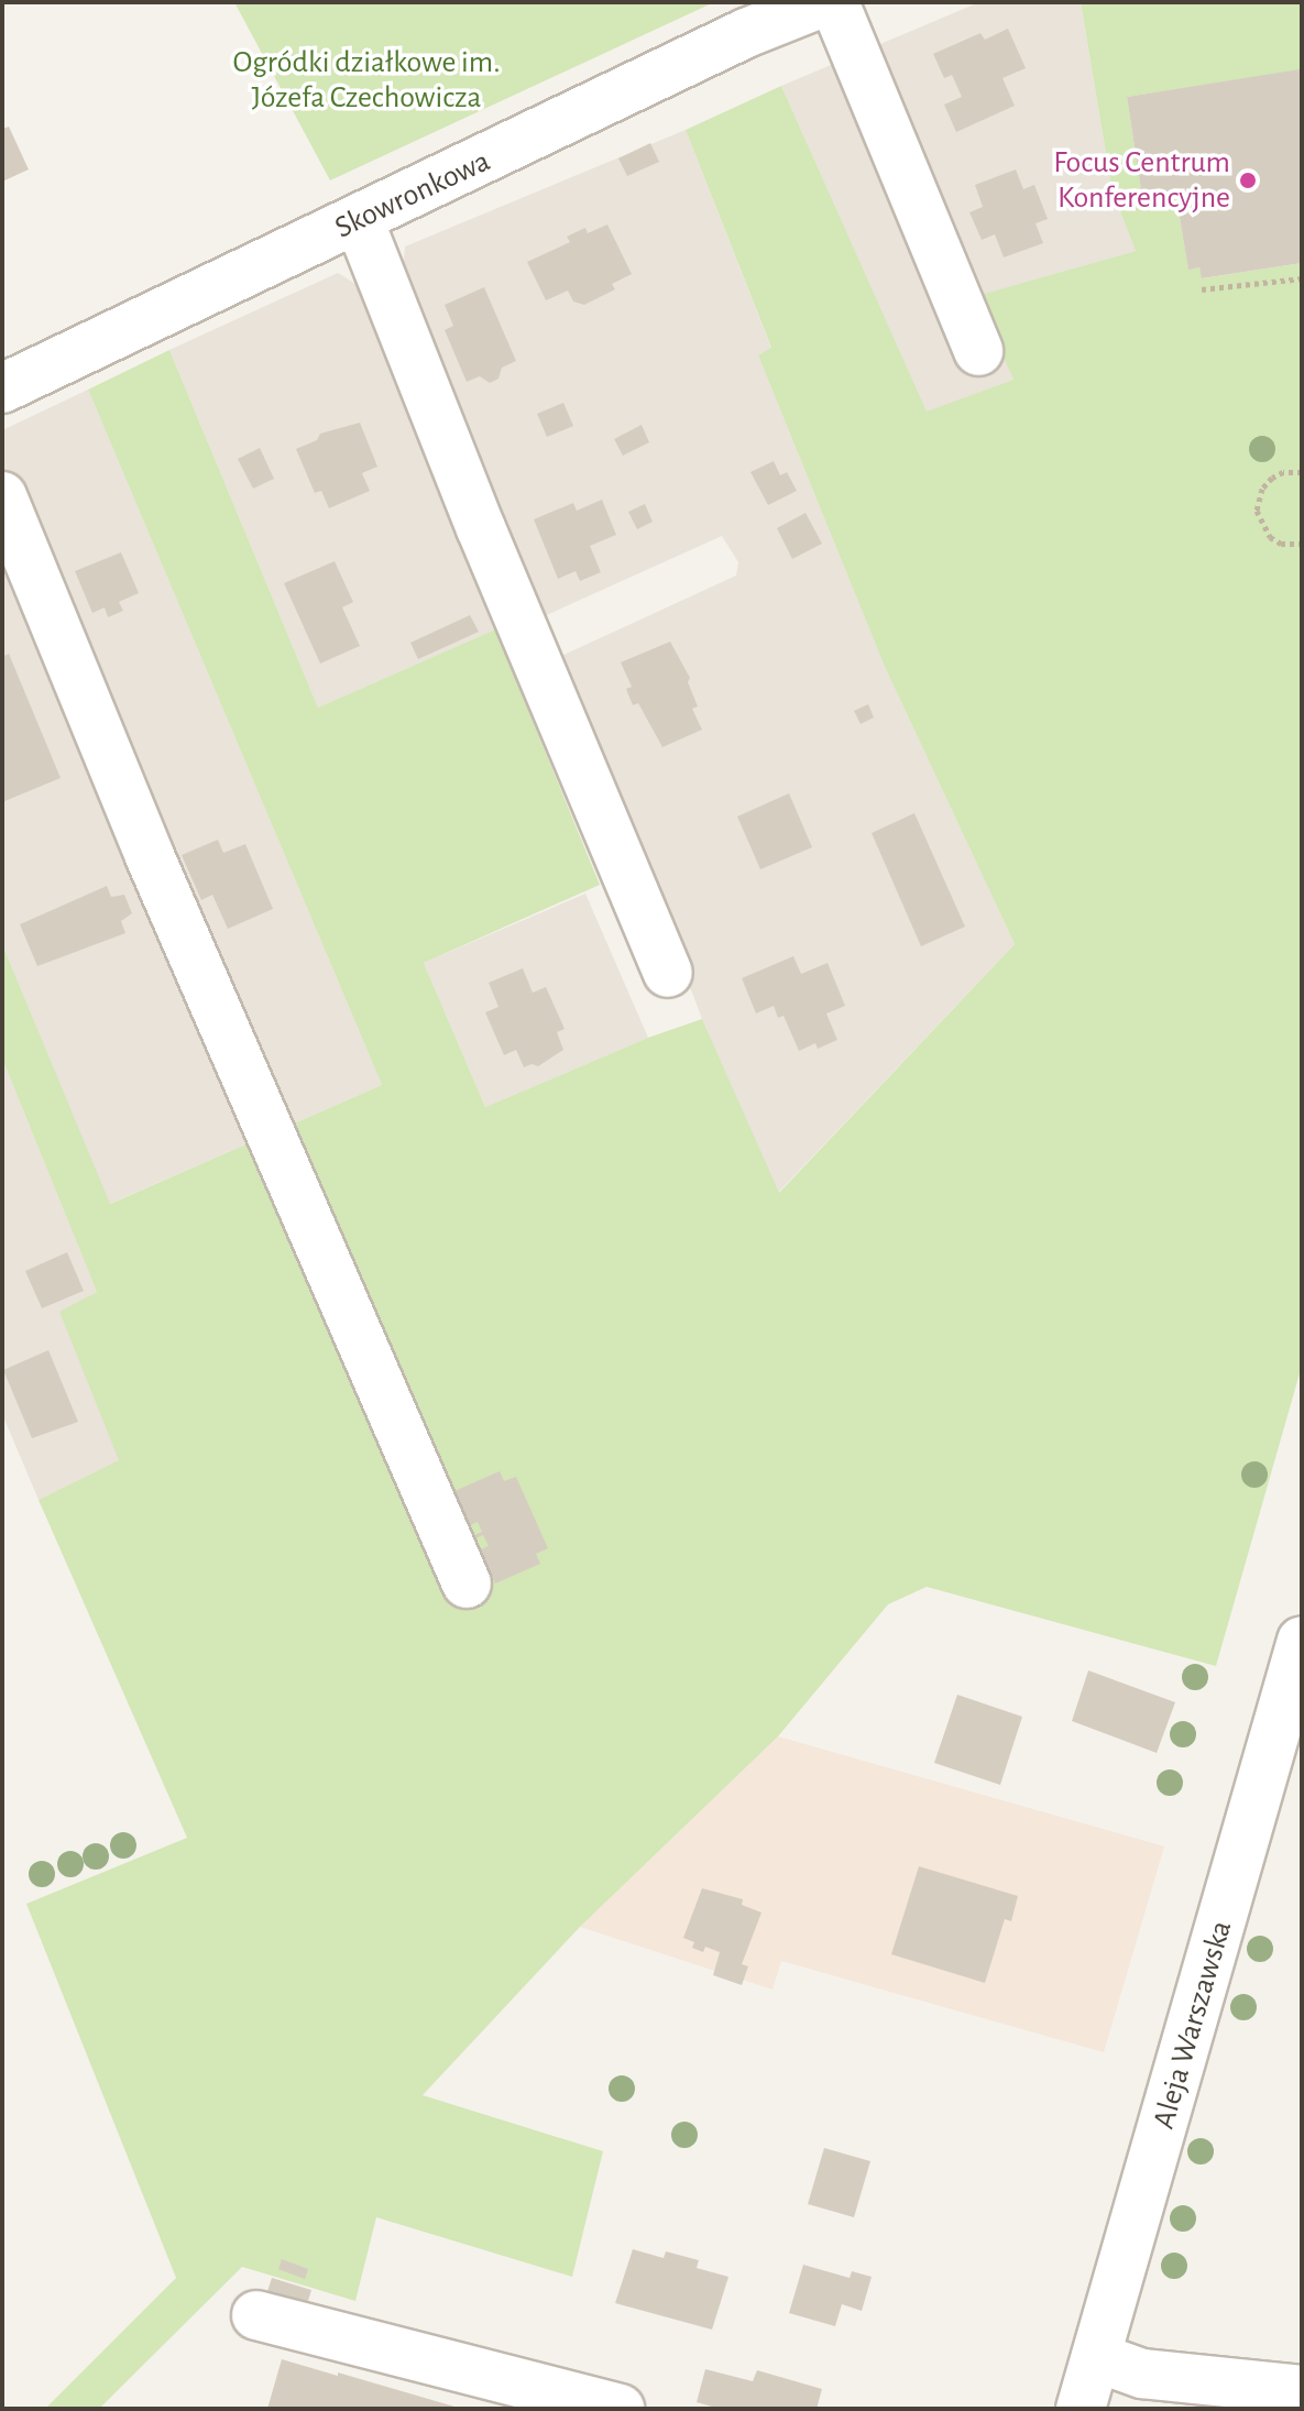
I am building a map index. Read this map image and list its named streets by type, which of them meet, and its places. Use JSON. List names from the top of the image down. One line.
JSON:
{"streets":{"street":["Skowronkowa","Aleja Warszawska"]},"parks":["Ogródki działkowe im. Józefa Czechowicza"],"places":["Focus Centrum Konferencyjne"]}
